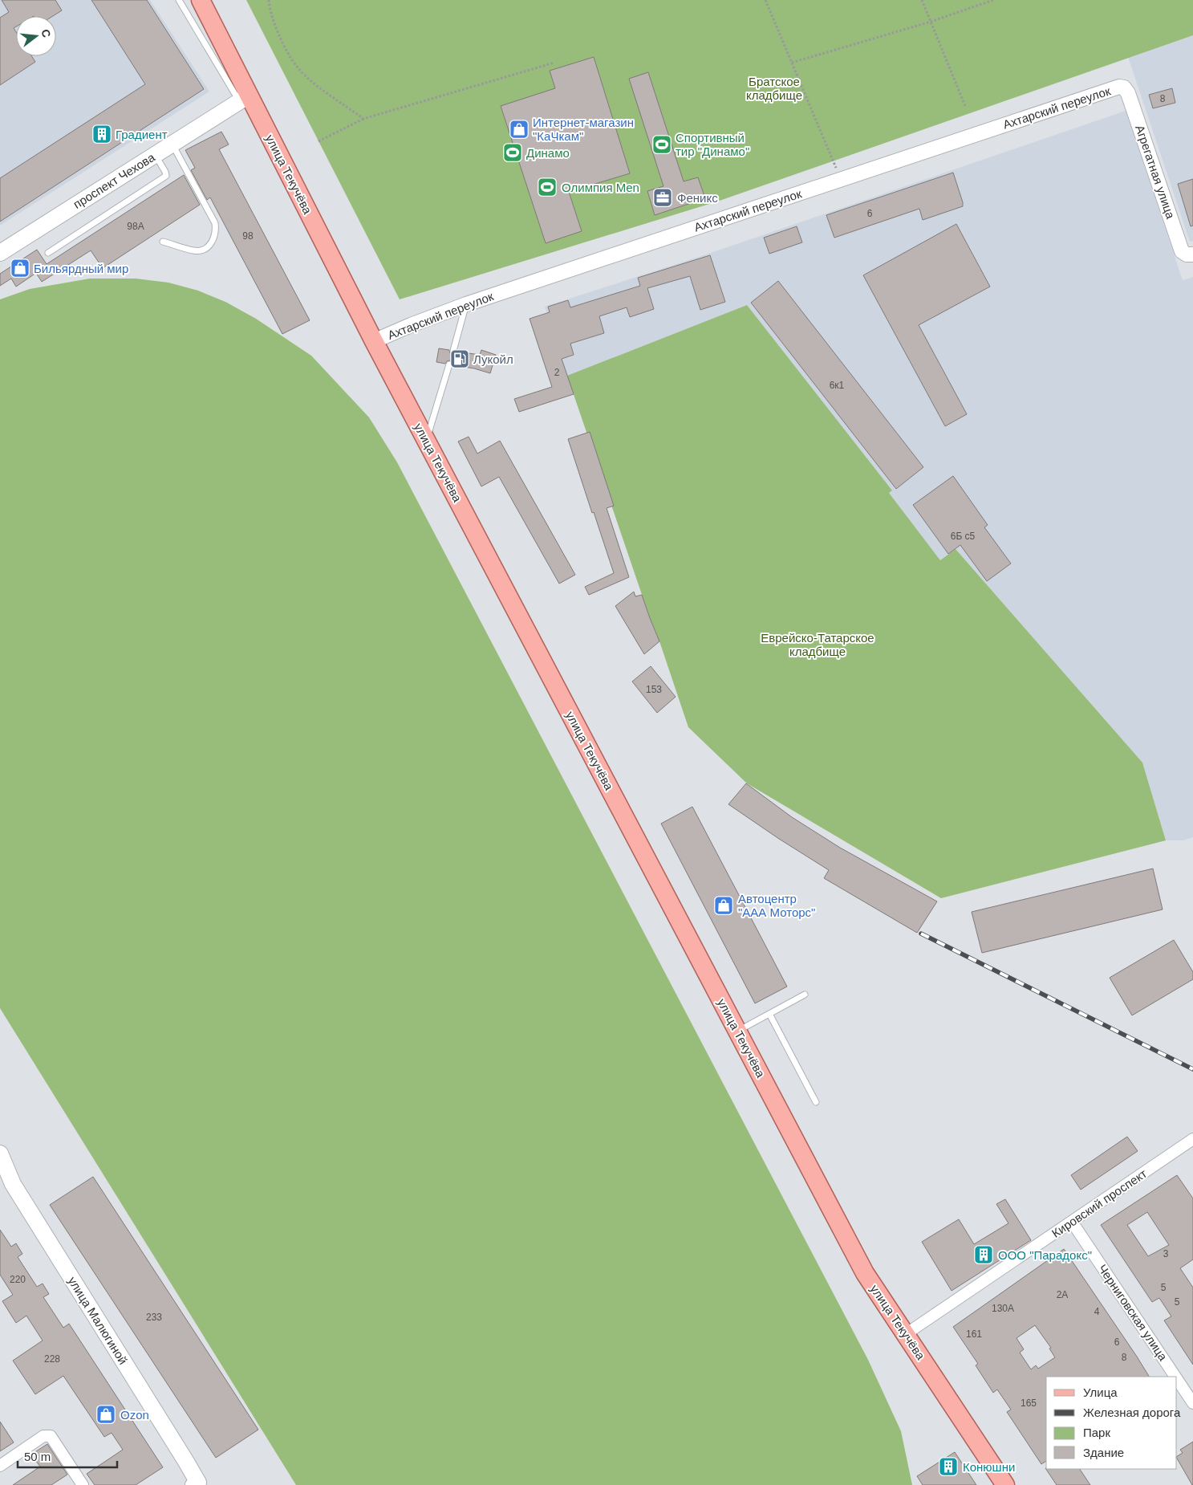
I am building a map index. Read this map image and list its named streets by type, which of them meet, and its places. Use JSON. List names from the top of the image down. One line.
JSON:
{"streets":{"main road":["улица Текучёва","проспект Чехова","улица Малюгиной"],"street":["Ахтарский переулок","Агрегатная улица","Кировский проспект","Черниговская улица"]},"crossings":[["Ахтарский переулок","Агрегатная улица"],["Ахтарский переулок","улица Текучёва"],["улица Текучёва","проспект Чехова"],["улица Текучёва","Кировский проспект"],["Кировский проспект","Черниговская улица"]],"parks":["Братское кладбище","Еврейско-Татарское кладбище"],"places":{"shop":["Интернет-магазин \"КаЧкам\"","Бильярдный мир","Автоцентр \"ААА Моторс\"","Ozon"],"building":["Градиент","ООО \"Парадокс\"","Конюшни"],"sports":["Спортивный тир \"Динамо\"","Динамо","Олимпия Men"],"office":["Феникс"],"fuel station":["Лукойл"]},"house_numbers":["8","6","98А","98","2","6к1","6Б с5","153","3","220","5","2А","5","130А","4","233","161","6","8","228","165"],"legend":["Улица","Железная дорога","Парк","Здание"],"scale_bar":"50 m","north":"right"}
